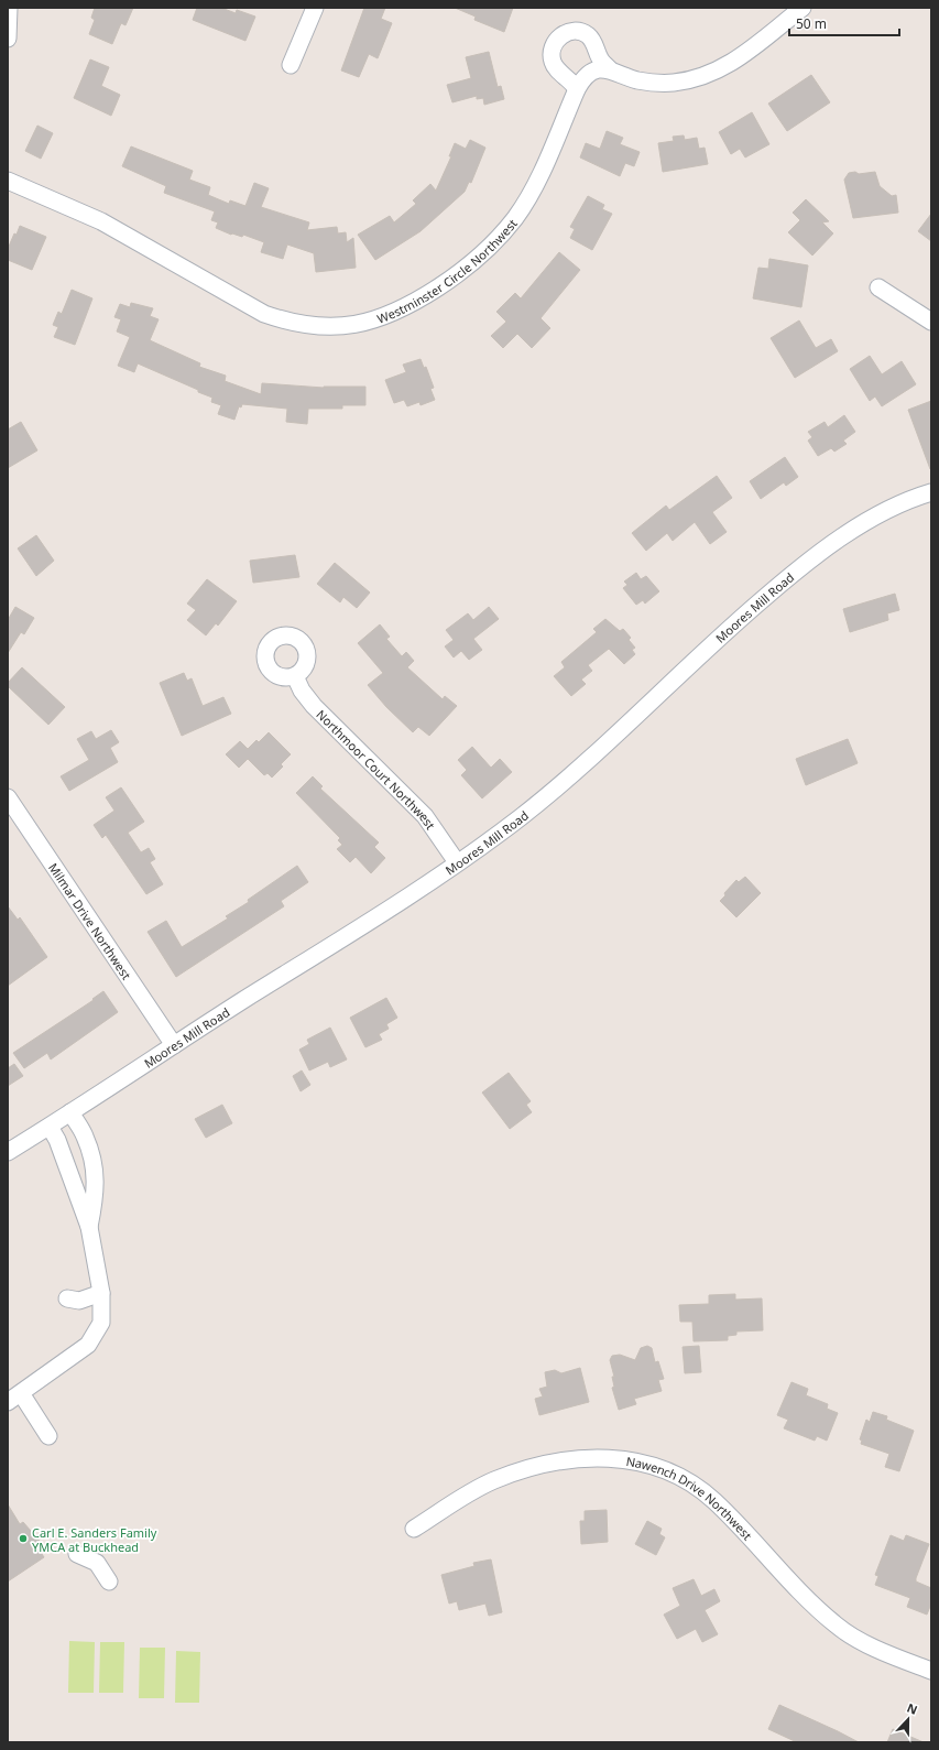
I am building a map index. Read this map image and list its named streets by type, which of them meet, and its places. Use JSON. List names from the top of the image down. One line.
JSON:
{"streets":{"street":["Westminster Circle Northwest","Moores Mill Road","Northmoor Court Northwest","Milmar Drive Northwest","Nawench Drive Northwest"]},"crossings":[["Moores Mill Road","Northmoor Court Northwest"],["Moores Mill Road","Milmar Drive Northwest"]],"places":["Carl E. Sanders Family YMCA at Buckhead"],"scale_bar":"50 m","north":"top"}
